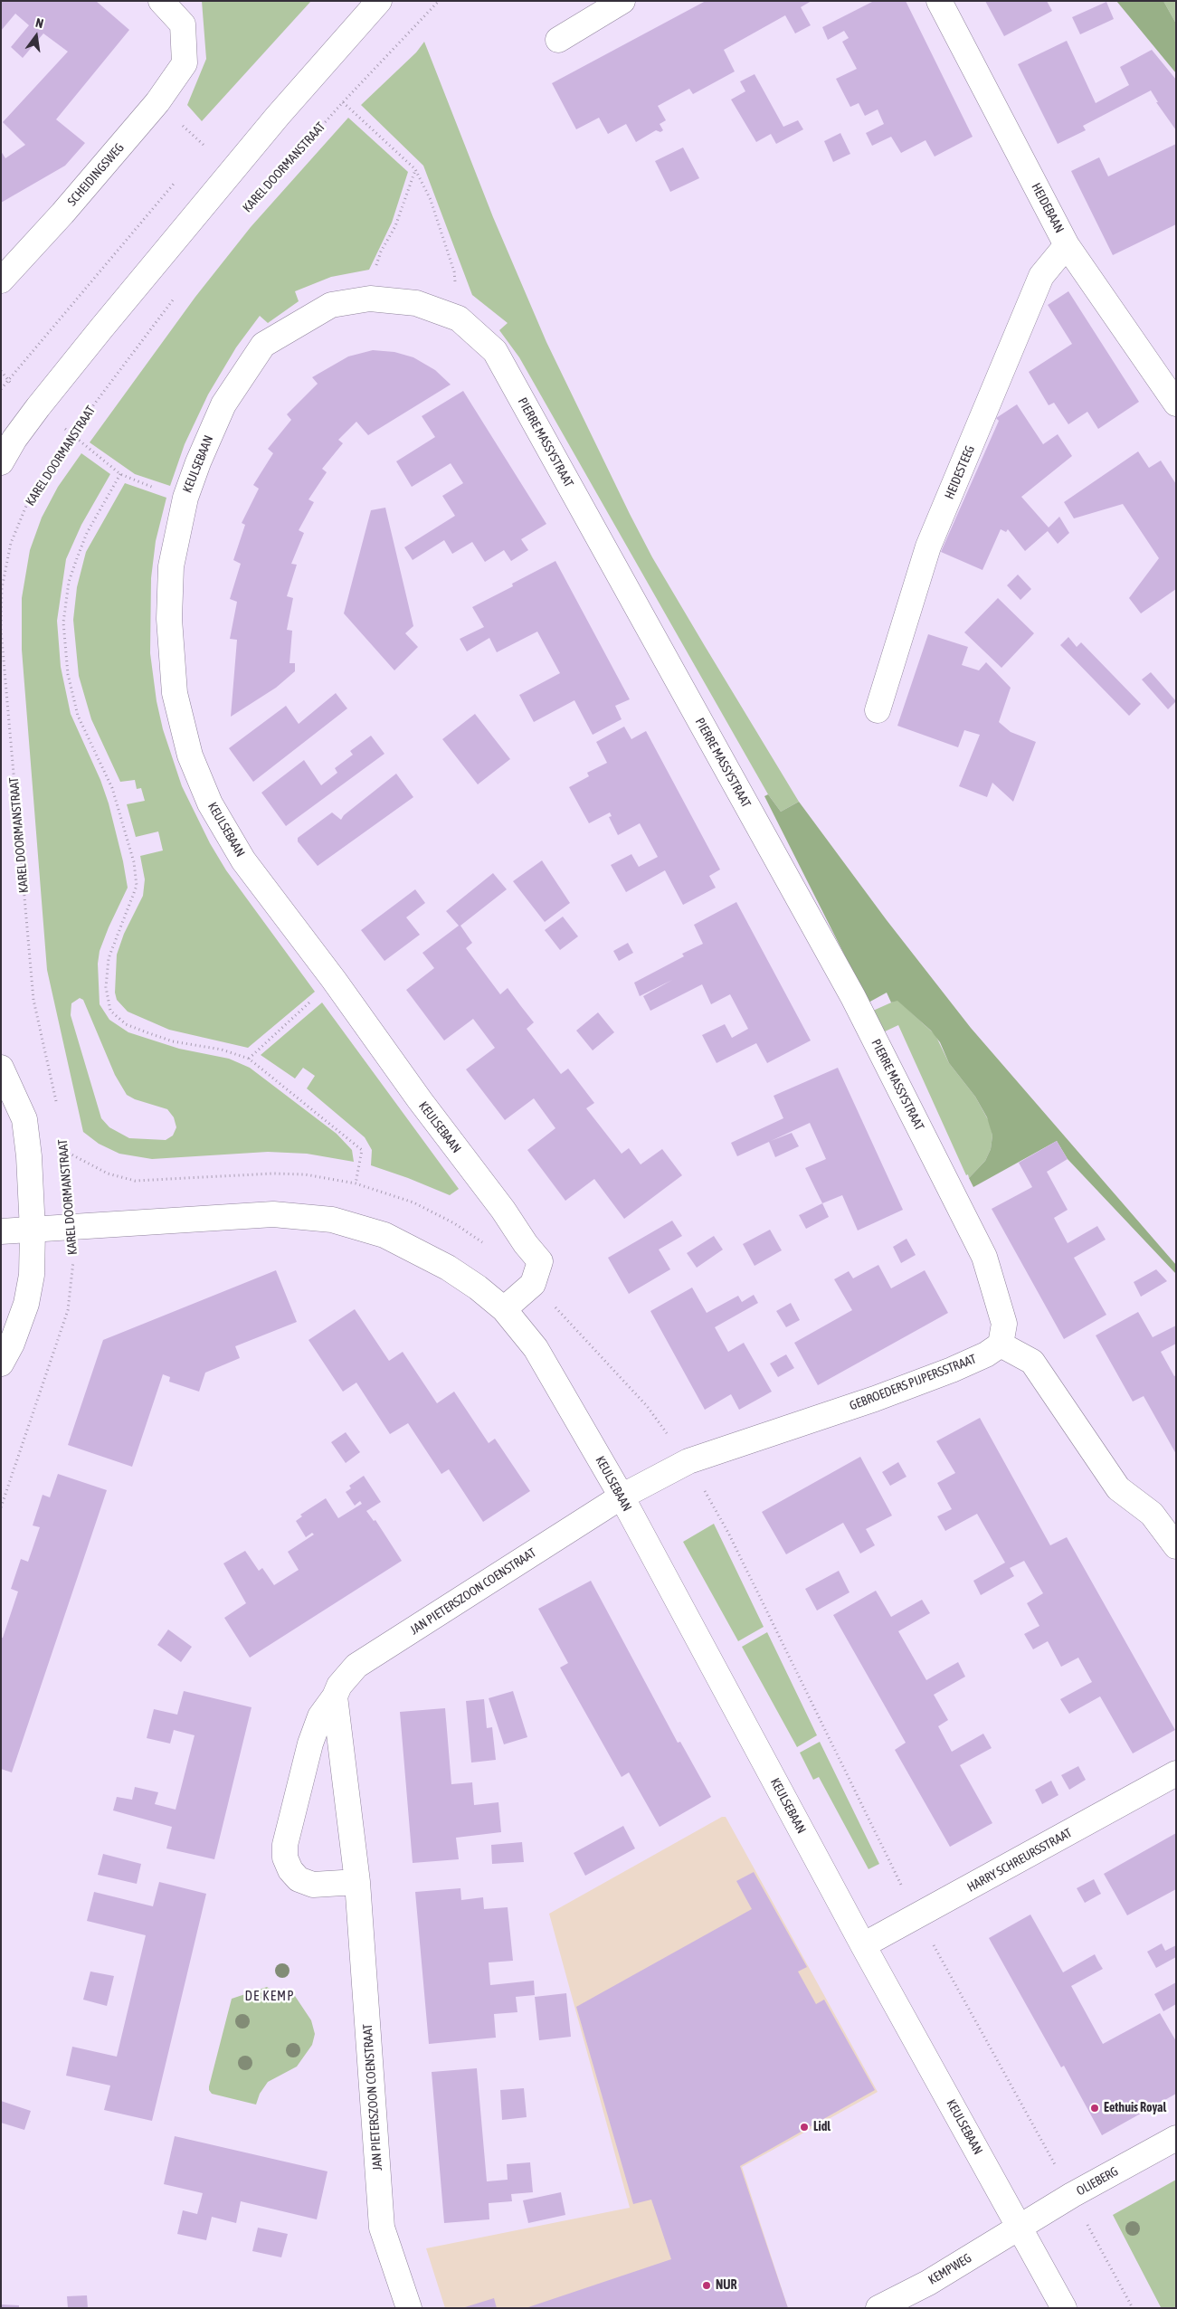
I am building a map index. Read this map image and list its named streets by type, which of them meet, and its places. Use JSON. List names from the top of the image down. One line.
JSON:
{"streets":{"street":["SCHEIDINGSWEG","HEIDEBAAN","PIERRE MASSYSTRAAT","KEULSEBAAN","HEIDESTEEG","GEBROEDERS PIJPERSSTRAAT","JAN PIETERSZOON COENSTRAAT","HARRY SCHREURSSTRAAT","OLIEBERG","KEMPWEG"],"path":["KAREL DOORMANSTRAAT"]},"crossings":[["KAREL DOORMANSTRAAT","KEULSEBAAN"],["HEIDEBAAN","HEIDESTEEG"],["PIERRE MASSYSTRAAT","KEULSEBAAN"],["PIERRE MASSYSTRAAT","GEBROEDERS PIJPERSSTRAAT"],["KEULSEBAAN","GEBROEDERS PIJPERSSTRAAT"],["KEULSEBAAN","JAN PIETERSZOON COENSTRAAT"],["KEULSEBAAN","HARRY SCHREURSSTRAAT"],["KEULSEBAAN","OLIEBERG"],["KEULSEBAAN","KEMPWEG"],["GEBROEDERS PIJPERSSTRAAT","JAN PIETERSZOON COENSTRAAT"],["OLIEBERG","KEMPWEG"]],"districts":["DE KEMP"],"places":["Eethuis Royal","Lidl","NUR"],"north":"top"}
